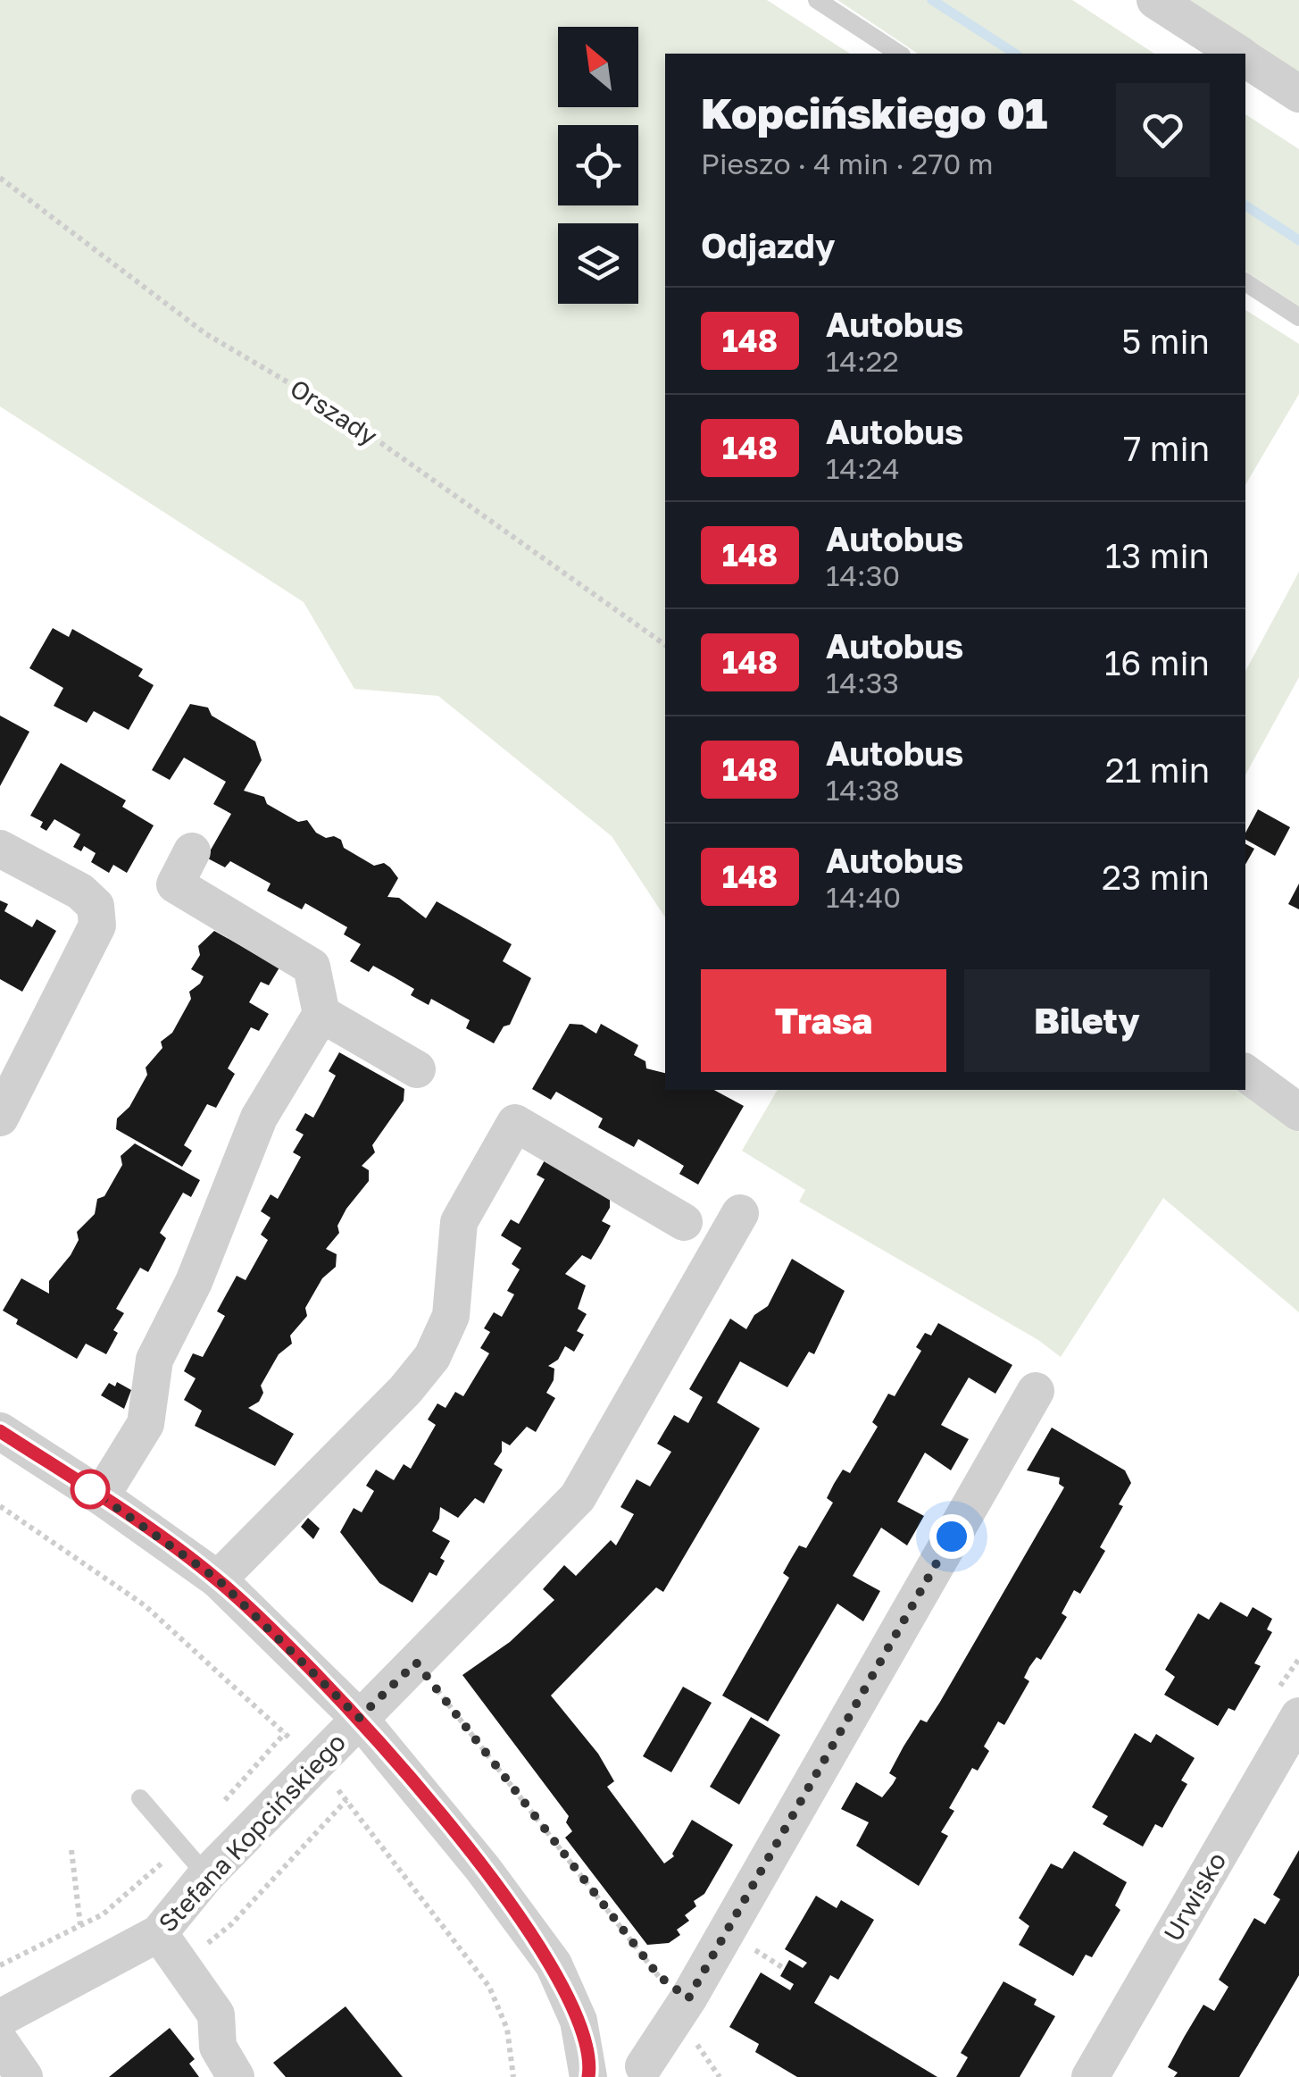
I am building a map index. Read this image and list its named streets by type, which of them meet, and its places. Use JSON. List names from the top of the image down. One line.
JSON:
{"streets":{"street":["Stefana Kopcińskiego","Urwisko"],"path":["Orszady"]},"lines":["bus line 148"],"north":"top left","page":{"heading":[["Kopcińskiego 01","Pieszo · 4 min · 270 m"],"Odjazdy"],"list":[{"mark":"148","name":"Autobus","note":"14:22","value":"5 min"},{"mark":"148","name":"Autobus","note":"14:24","value":"7 min"},{"mark":"148","name":"Autobus","note":"14:30","value":"13 min"},{"mark":"148","name":"Autobus","note":"14:33","value":"16 min"},{"mark":"148","name":"Autobus","note":"14:38","value":"21 min"},{"mark":"148","name":"Autobus","note":"14:40","value":"23 min"}],"buttons":["Trasa","Bilety"]}}
